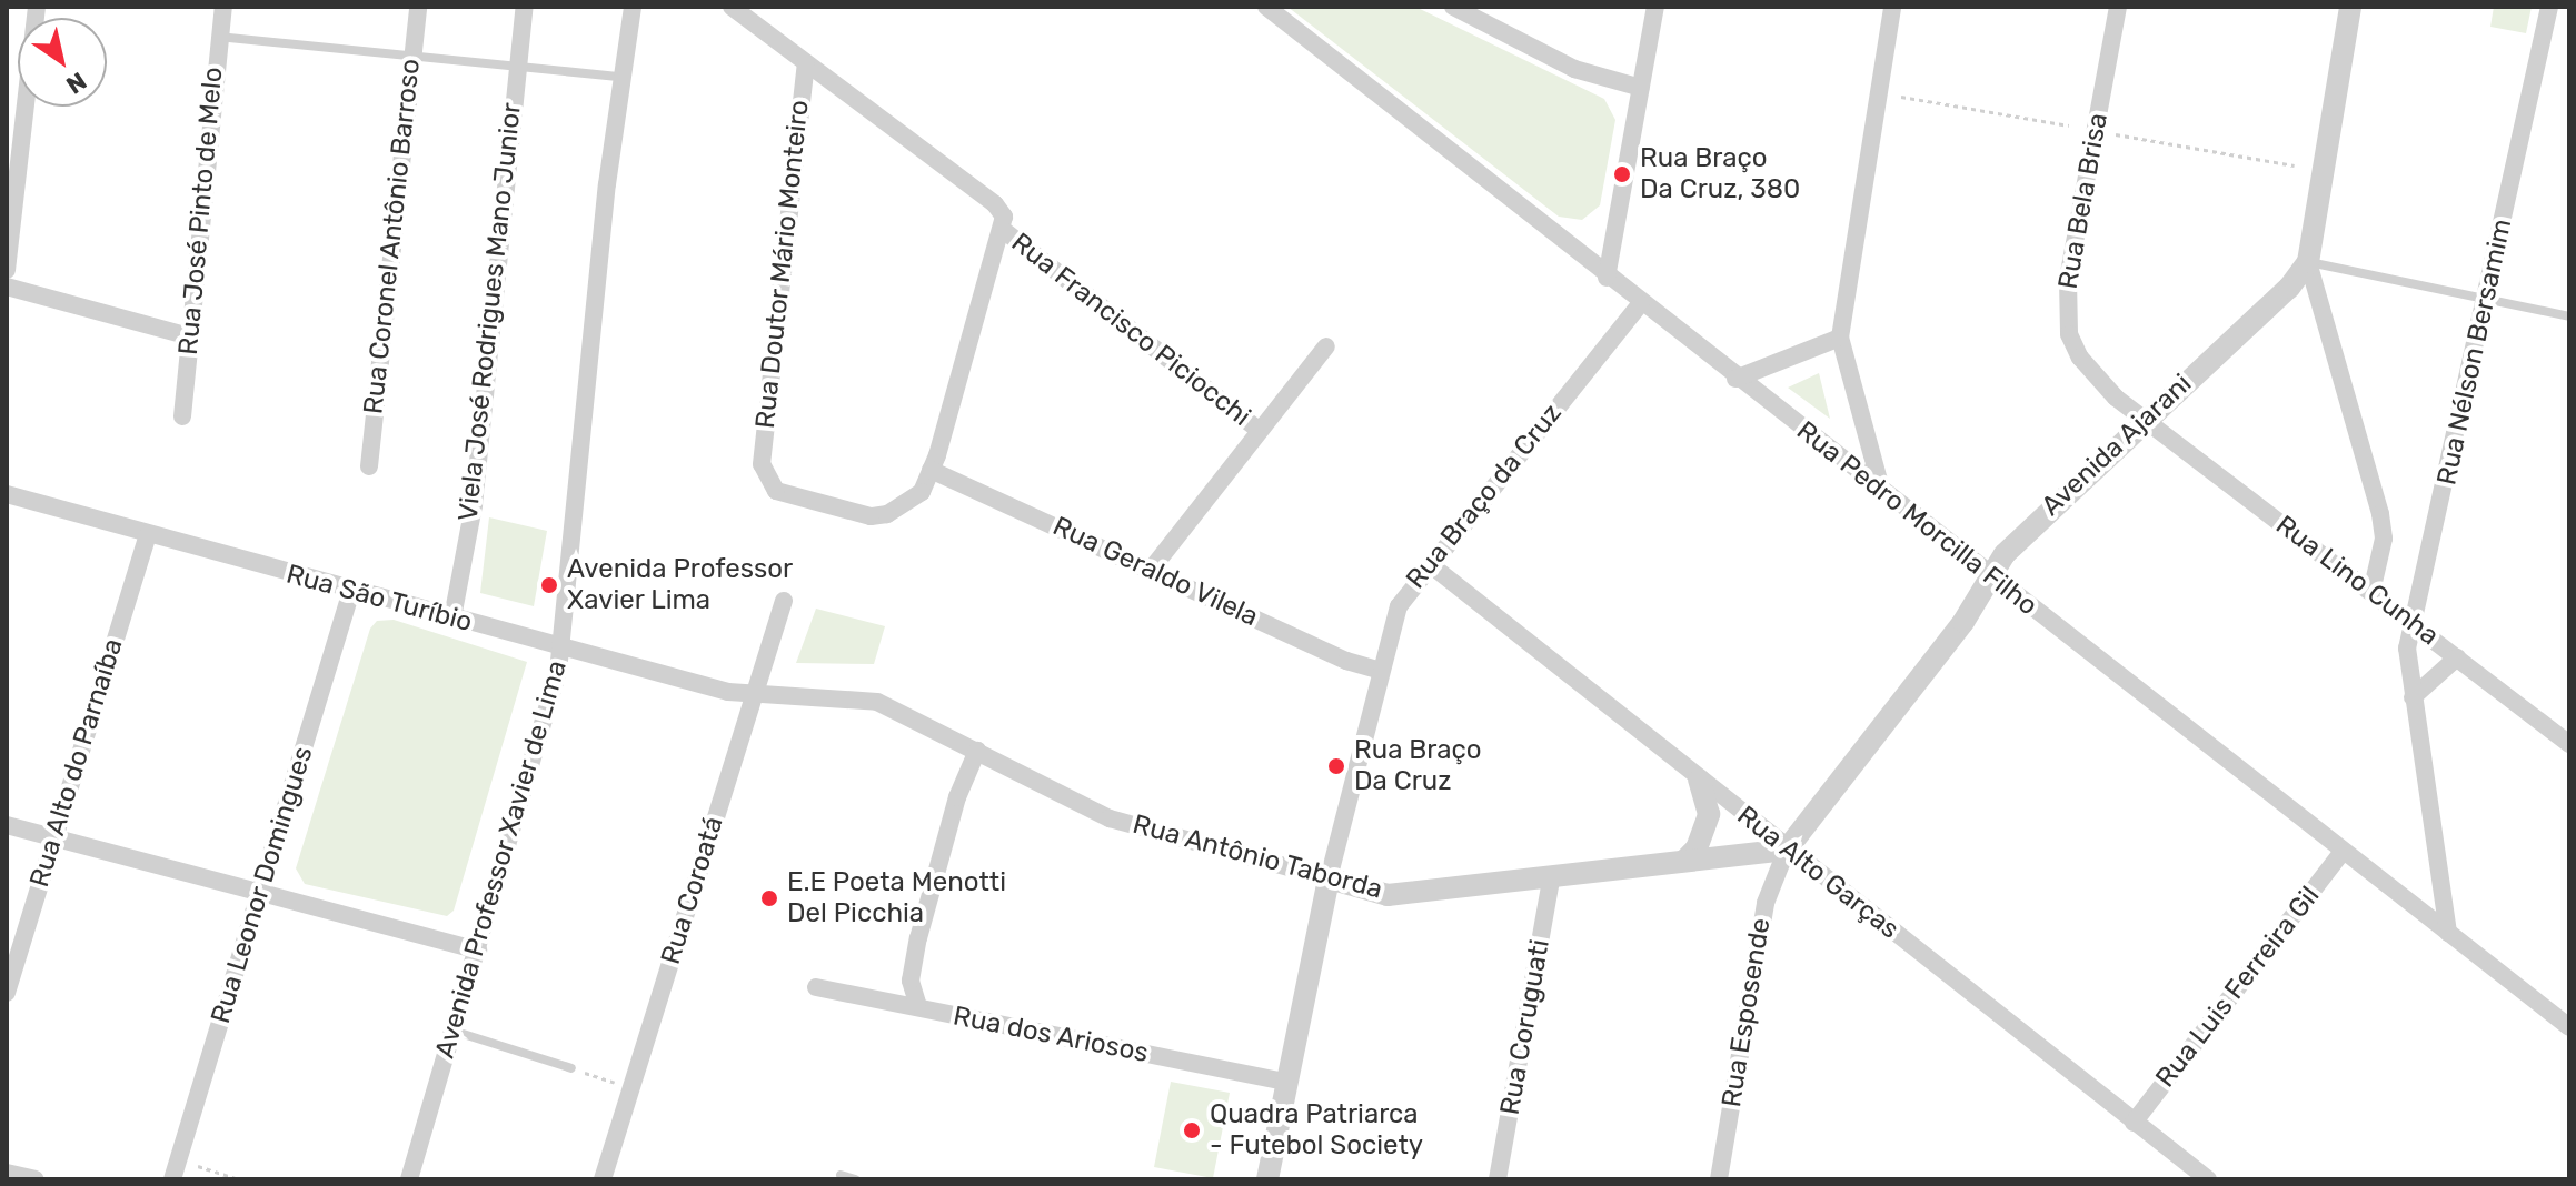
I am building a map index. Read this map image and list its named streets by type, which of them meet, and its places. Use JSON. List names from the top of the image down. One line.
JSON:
{"streets":{"street":["Rua Bela Brisa","Rua José Pinto de Melo","Rua Coronel Antônio Barroso","Rua Doutor Mário Monteiro","Viela José Rodrigues Mano Junior","Rua Francisco Piciocchi","Rua Nélson Bersamim","Avenida Ajarani","Rua Braço da Cruz","Rua Pedro Morcilla Filho","Rua Geraldo Vilela","Rua Lino Cunha","Rua São Turíbio","Rua Alto do Parnaíba","Rua Antônio Taborda","Avenida Professor Xavier de Lima","Rua Alto Garças","Rua Leonor Domingues","Rua Coroatá","Rua Luis Ferreira Gil","Rua Esposende","Rua Coruguati","Rua dos Ariosos"]},"crossings":[["Rua Bela Brisa","Avenida Ajarani"],["Rua Bela Brisa","Rua Lino Cunha"],["Rua Doutor Mário Monteiro","Rua Francisco Piciocchi"],["Rua Doutor Mário Monteiro","Rua Geraldo Vilela"],["Viela José Rodrigues Mano Junior","Rua São Turíbio"],["Rua Nélson Bersamim","Rua Pedro Morcilla Filho"],["Rua Nélson Bersamim","Rua Lino Cunha"],["Avenida Ajarani","Rua Pedro Morcilla Filho"],["Avenida Ajarani","Rua Lino Cunha"],["Avenida Ajarani","Rua Antônio Taborda"],["Avenida Ajarani","Rua Alto Garças"],["Avenida Ajarani","Rua Esposende"],["Rua Braço da Cruz","Rua Pedro Morcilla Filho"],["Rua Braço da Cruz","Rua Geraldo Vilela"],["Rua Braço da Cruz","Rua Antônio Taborda"],["Rua Braço da Cruz","Rua Alto Garças"],["Rua Braço da Cruz","Rua dos Ariosos"],["Rua Pedro Morcilla Filho","Rua Luis Ferreira Gil"],["Rua São Turíbio","Rua Alto do Parnaíba"],["Rua São Turíbio","Rua Antônio Taborda"],["Rua São Turíbio","Avenida Professor Xavier de Lima"],["Rua São Turíbio","Rua Leonor Domingues"],["Rua São Turíbio","Rua Coroatá"],["Rua Antônio Taborda","Rua Alto Garças"],["Rua Antônio Taborda","Rua Coroatá"],["Rua Antônio Taborda","Rua Esposende"],["Rua Antônio Taborda","Rua Coruguati"],["Rua Alto Garças","Rua Luis Ferreira Gil"],["Rua Alto Garças","Rua Esposende"]],"places":["Rua Braço Da Cruz, 380","Avenida Professor Xavier Lima","Rua Braço Da Cruz","E.E Poeta Menotti Del Picchia","Quadra Patriarca - Futebol Society"],"north":"bottom right"}
